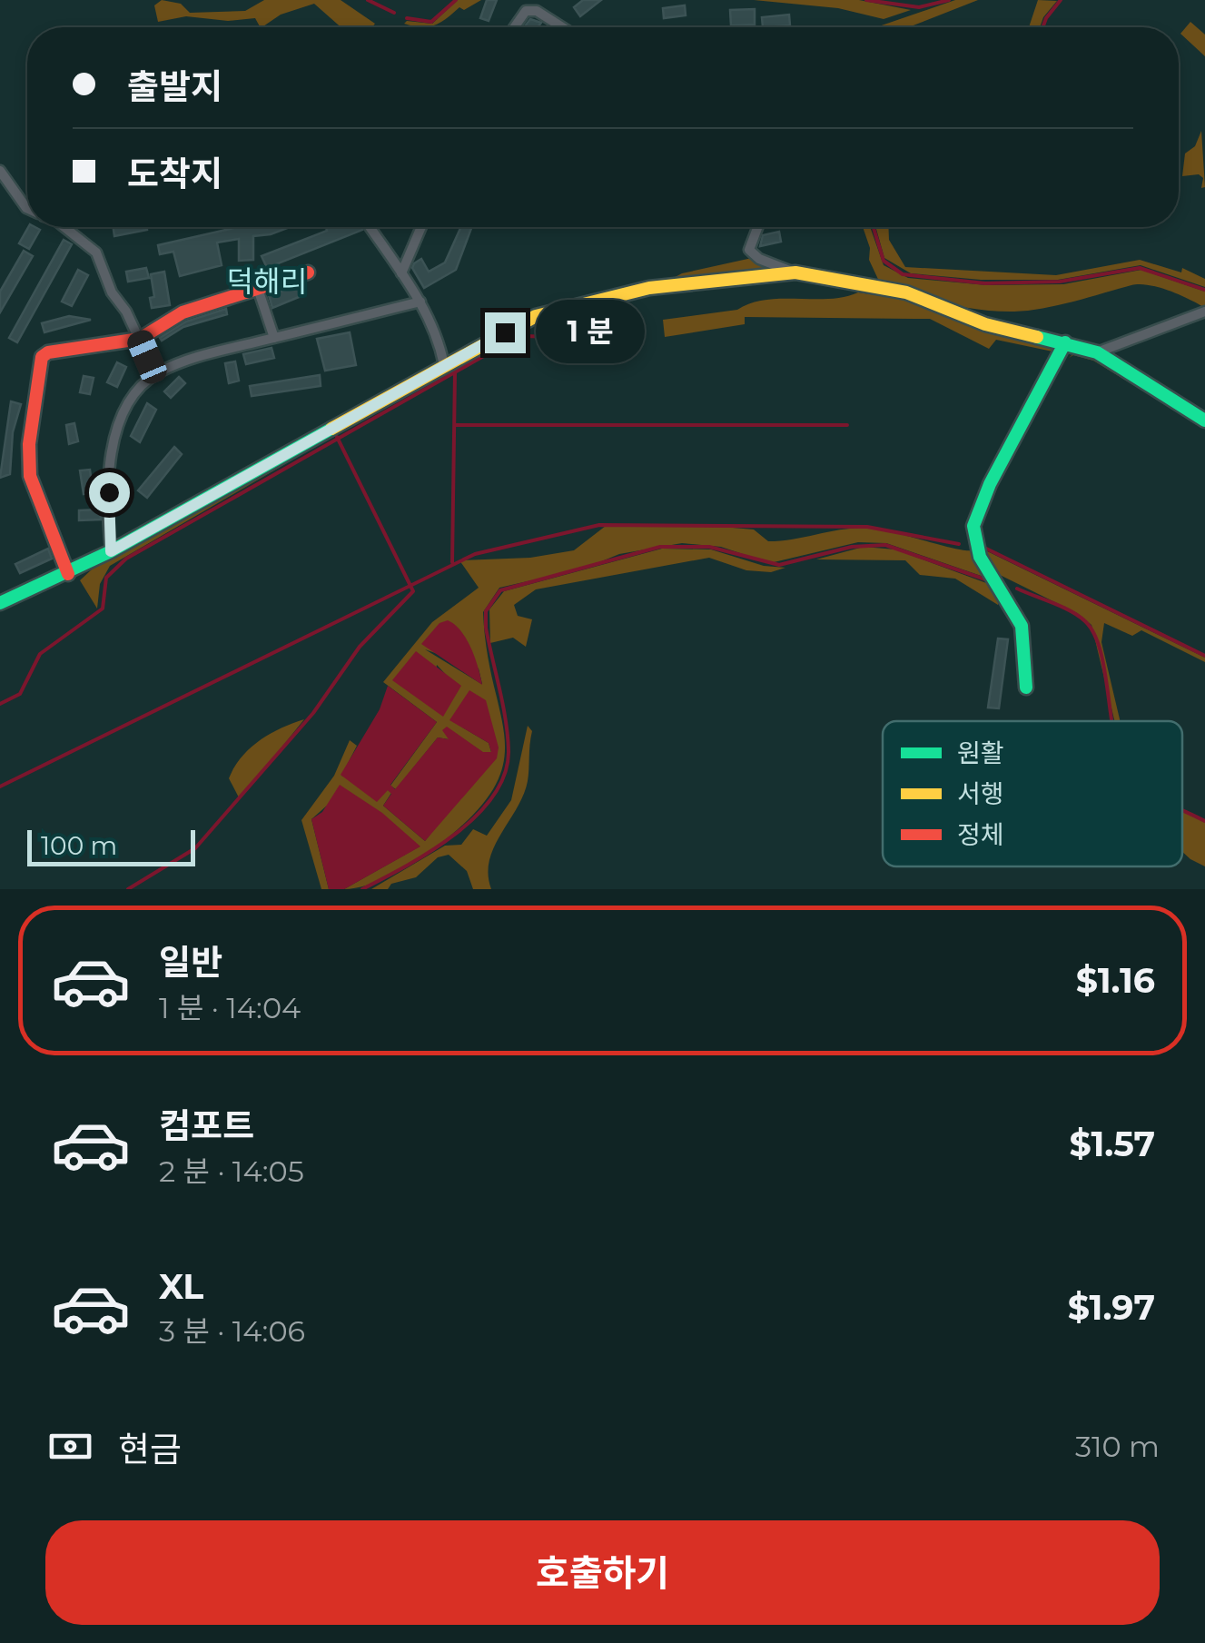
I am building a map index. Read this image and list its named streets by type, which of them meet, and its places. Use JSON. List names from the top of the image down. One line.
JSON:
{"districts":["덕해리"],"legend":["원활","서행","정체"],"scale_bar":"100 m","page":{"banner":["출발지","도착지"],"bubble":"1 분","scale":"100 m","list":[{"name":"일반","note":"1 분 · 14:04","value":"$1.16"},{"name":"컴포트","note":"2 분 · 14:05","value":"$1.57"},{"name":"XL","note":"3 분 · 14:06","value":"$1.97"}],"pay":["현금","310 m"],"buttons":"호출하기"}}
